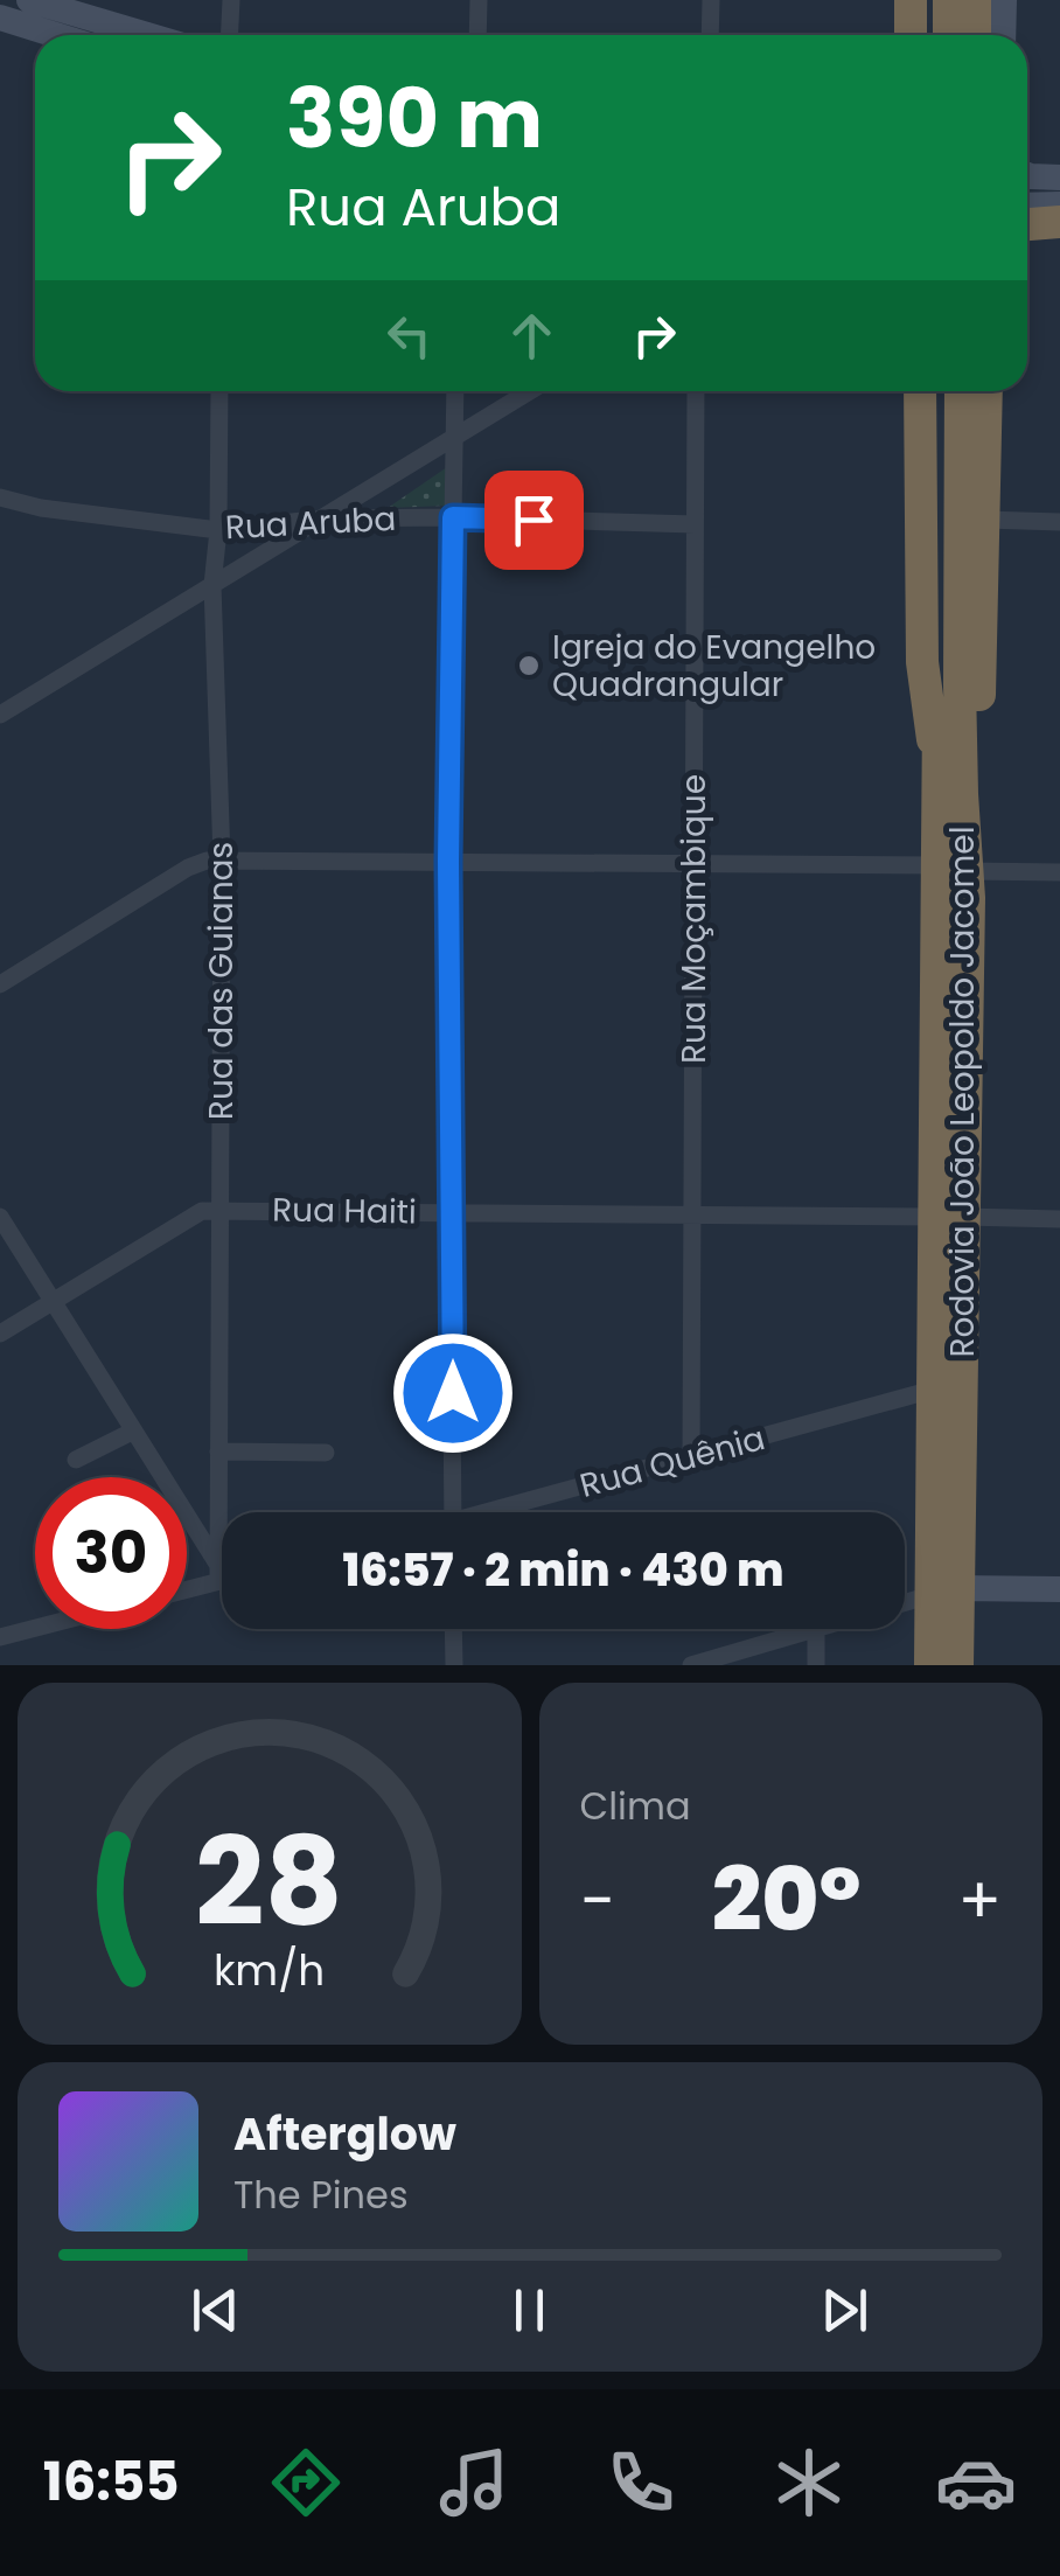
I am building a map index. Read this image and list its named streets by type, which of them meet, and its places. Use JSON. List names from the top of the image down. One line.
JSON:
{"streets":{"highway":["Rodovia João Leopoldo Jacomel"],"street":["Rua Aruba","Rua Moçambique","Rua das Guianas","Rua Haiti","Rua Quênia"]},"crossings":[["Rua Aruba","Rua Moçambique"],["Rua Aruba","Rua das Guianas"],["Rua Moçambique","Rua Haiti"],["Rua Moçambique","Rua Quênia"],["Rua das Guianas","Rua Haiti"],["Rodovia João Leopoldo Jacomel","Rua Haiti"],["Rodovia João Leopoldo Jacomel","Rua Quênia"]],"places":["Igreja do Evangelho Quadrangular"],"page":{"turn":["390 m","Rua Aruba"],"limit":"30","trip":"16:57 · 2 min · 430 m","tile":"Clima","heat":["−","20°","+"],"song":["Afterglow","The Pines"],"tabs":"16:55","gauge":["28","km/h"]}}
